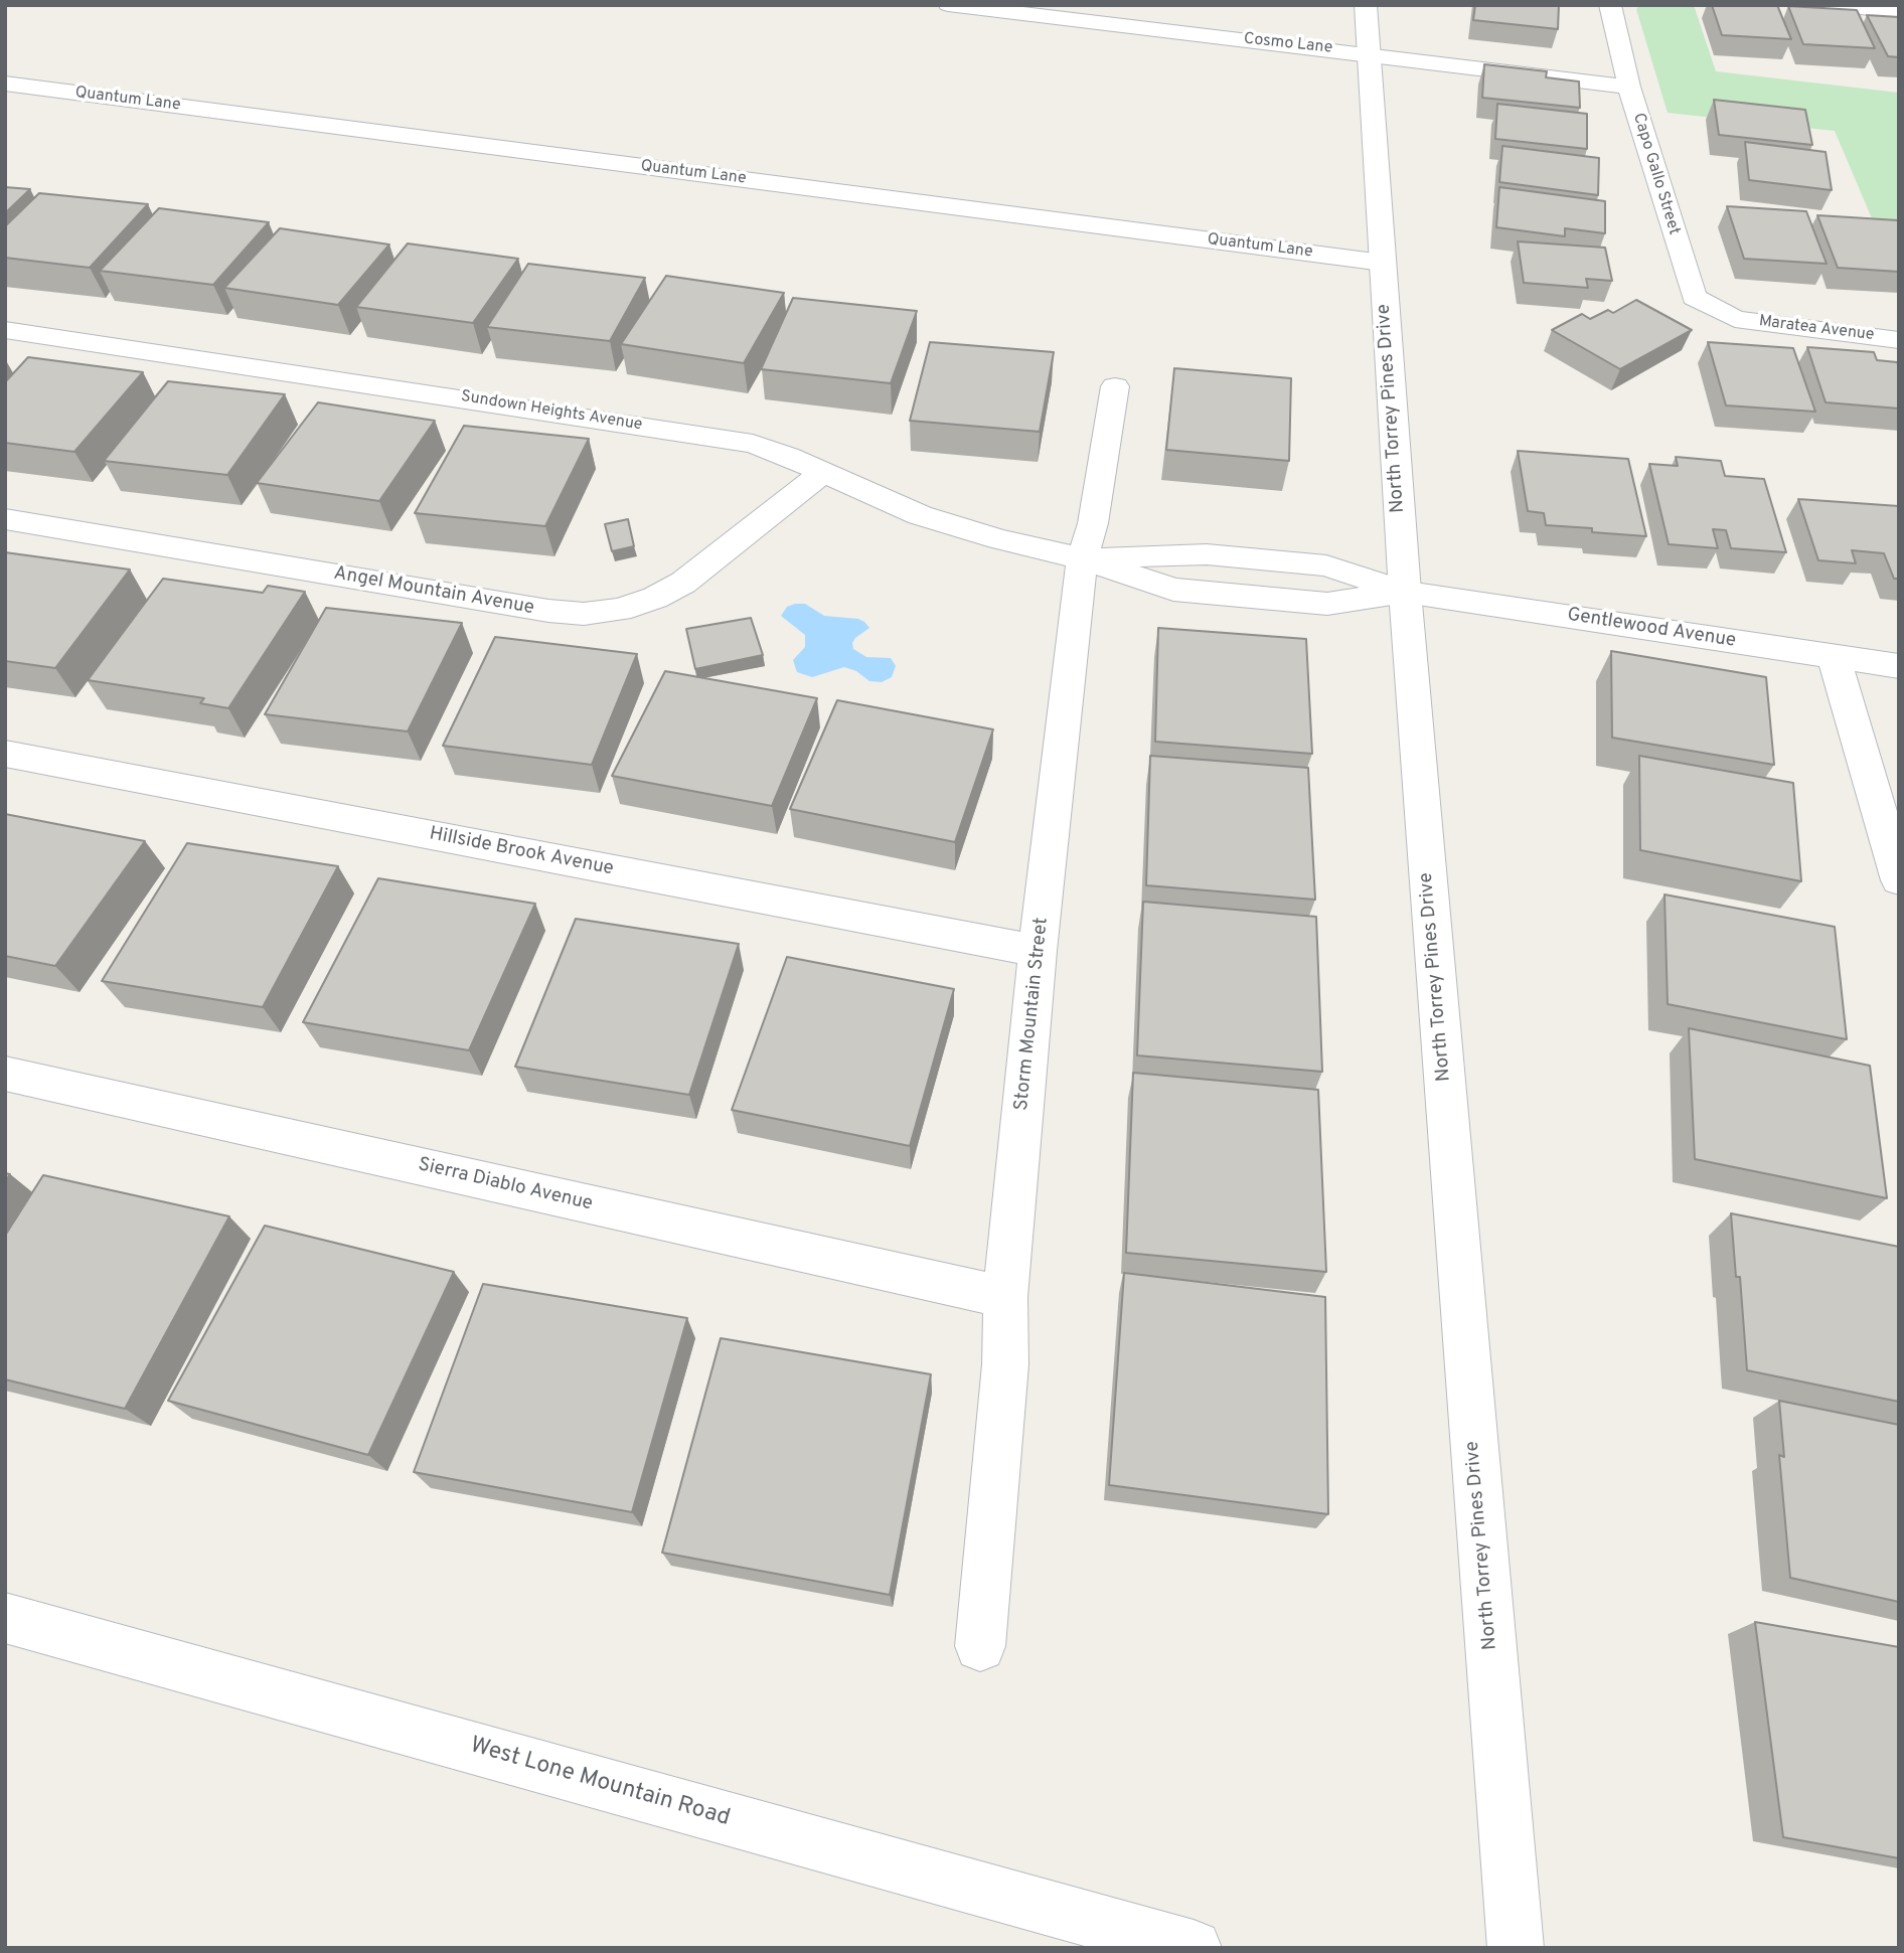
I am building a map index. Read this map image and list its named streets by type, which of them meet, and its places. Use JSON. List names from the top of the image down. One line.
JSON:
{"streets":{"street":["Cosmo Lane","Quantum Lane","Capo Gallo Street","Maratea Avenue","North Torrey Pines Drive","Sundown Heights Avenue","Angel Mountain Avenue","Gentlewood Avenue","Hillside Brook Avenue","Storm Mountain Street","Sierra Diablo Avenue","West Lone Mountain Road"]},"crossings":[["Cosmo Lane","Capo Gallo Street"],["Cosmo Lane","North Torrey Pines Drive"],["Quantum Lane","North Torrey Pines Drive"],["Capo Gallo Street","Maratea Avenue"],["North Torrey Pines Drive","Sundown Heights Avenue"],["North Torrey Pines Drive","Gentlewood Avenue"],["Sundown Heights Avenue","Angel Mountain Avenue"],["Sundown Heights Avenue","Gentlewood Avenue"],["Sundown Heights Avenue","Storm Mountain Street"],["Hillside Brook Avenue","Storm Mountain Street"],["Storm Mountain Street","Sierra Diablo Avenue"]]}
